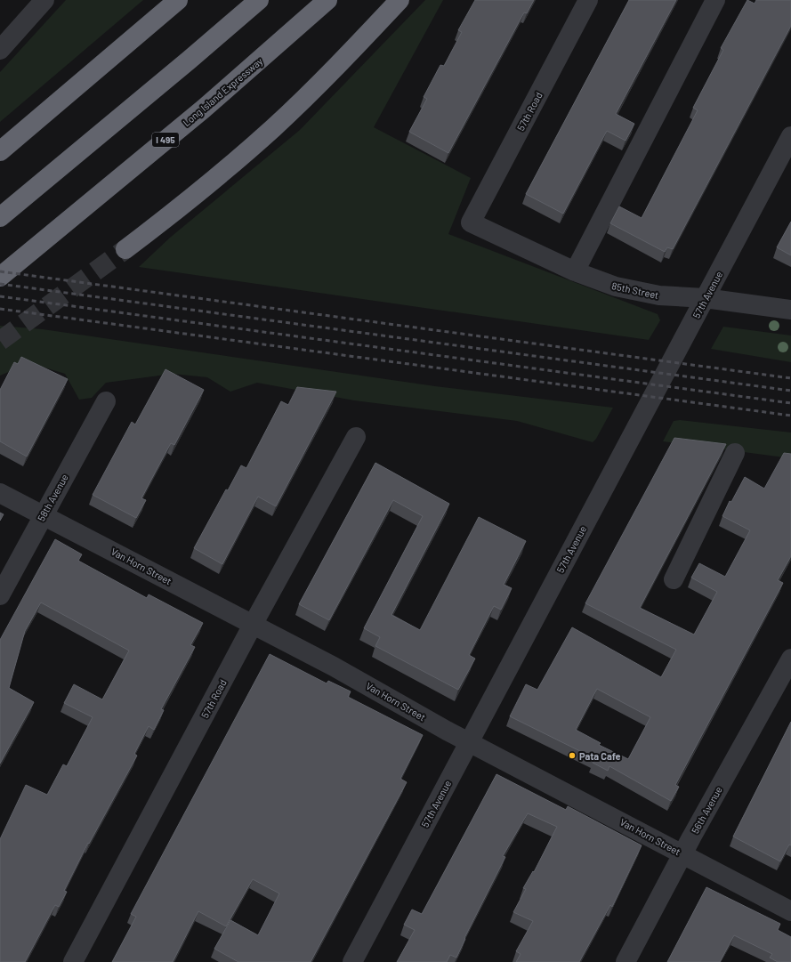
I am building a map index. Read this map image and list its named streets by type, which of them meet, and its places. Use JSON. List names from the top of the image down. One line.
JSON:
{"streets":{"highway":["Long Island Expressway","I 495"],"street":["57th Road","85th Street","57th Avenue","58th Avenue","Van Horn Street","56th Avenue"]},"crossings":[["57th Road","85th Street"],["57th Road","Van Horn Street"],["85th Street","57th Avenue"],["57th Avenue","Van Horn Street"],["58th Avenue","Van Horn Street"],["Van Horn Street","56th Avenue"]],"places":["Pata Cafe"]}
